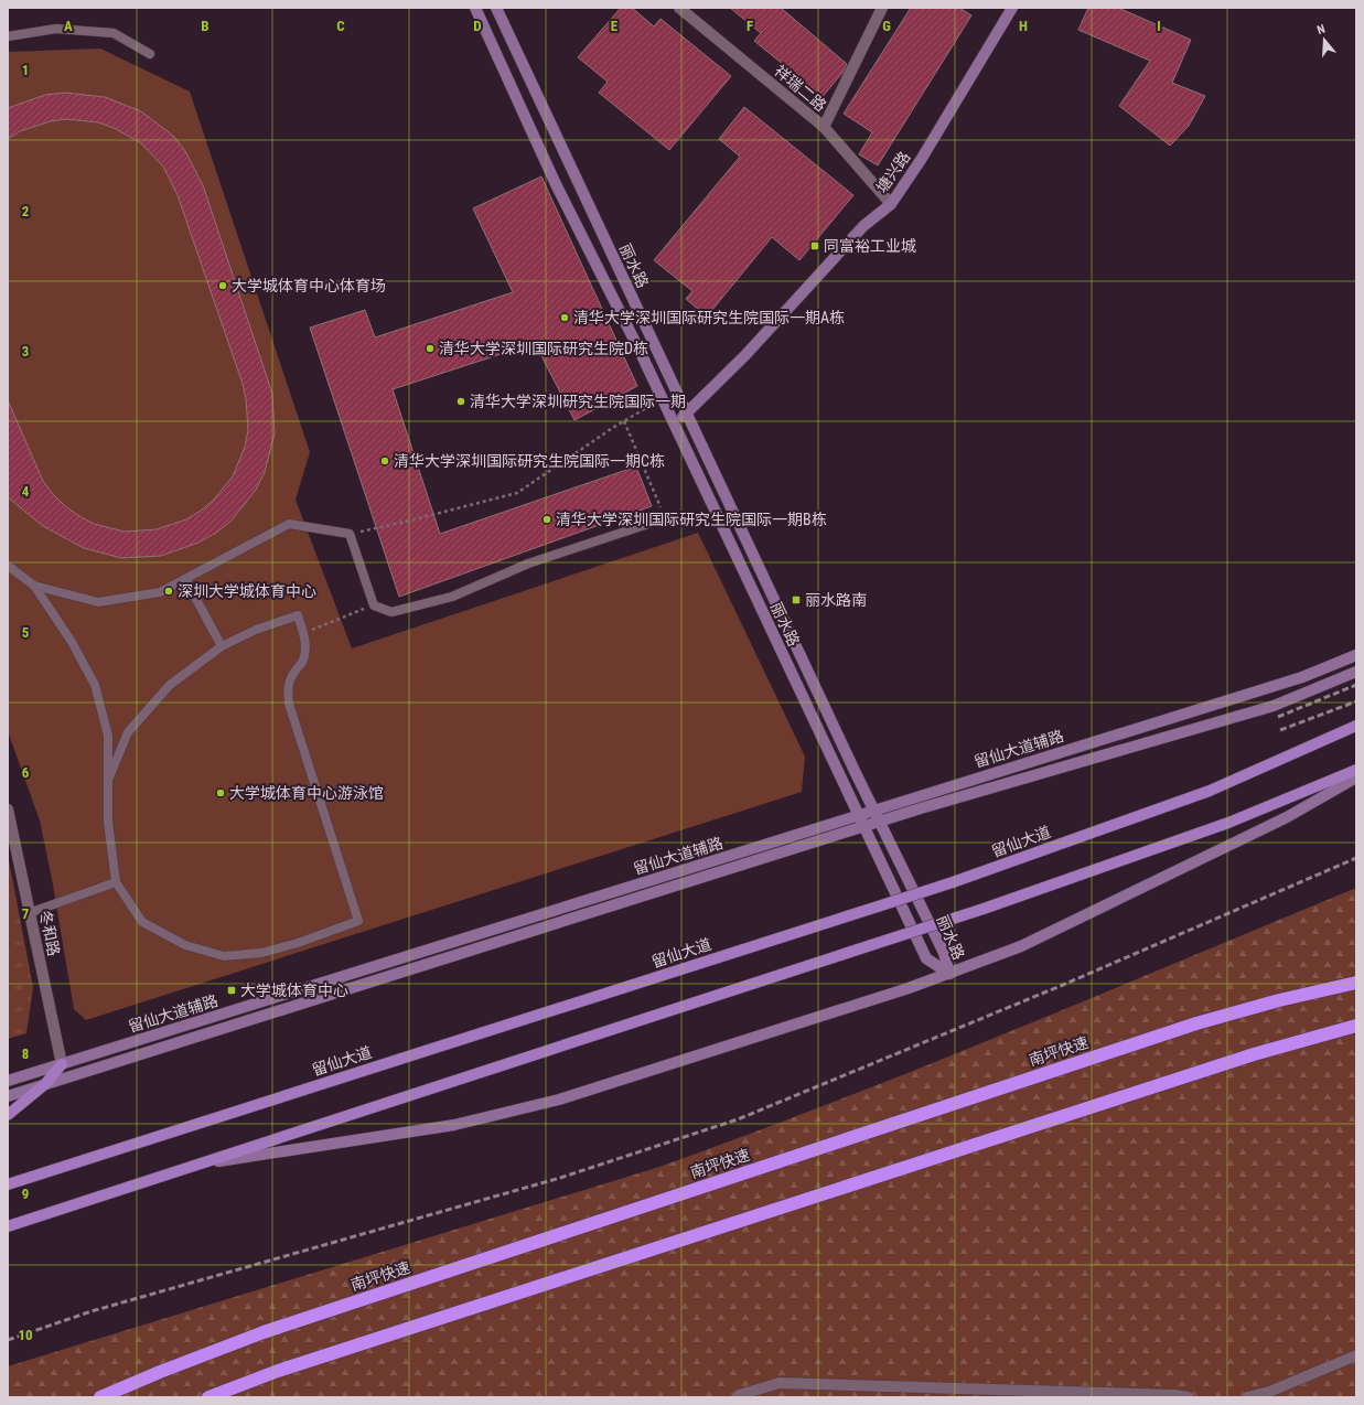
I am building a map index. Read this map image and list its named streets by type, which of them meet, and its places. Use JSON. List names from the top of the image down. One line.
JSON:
{"streets":{"highway":["南坪快速"],"main road":["塘兴路","丽水路","留仙大道辅路","留仙大道"],"street":["祥瑞二路","冬和路"]},"crossings":[["祥瑞二路","塘兴路"],["塘兴路","丽水路"],["丽水路","留仙大道辅路"],["留仙大道辅路","冬和路"]],"places":{"transit":["同富裕工业城","丽水路南","大学城体育中心"],"other":["大学城体育中心体育场","清华大学深圳国际研究生院国际一期A栋","清华大学深圳国际研究生院D栋","清华大学深圳研究生院国际一期","清华大学深圳国际研究生院国际一期C栋","清华大学深圳国际研究生院国际一期B栋","深圳大学城体育中心","大学城体育中心游泳馆"]},"north":"top","grid":{"columns":["A","B","C","D","E","F","G","H","I"],"rows":["1","2","3","4","5","6","7","8","9","10"]}}
